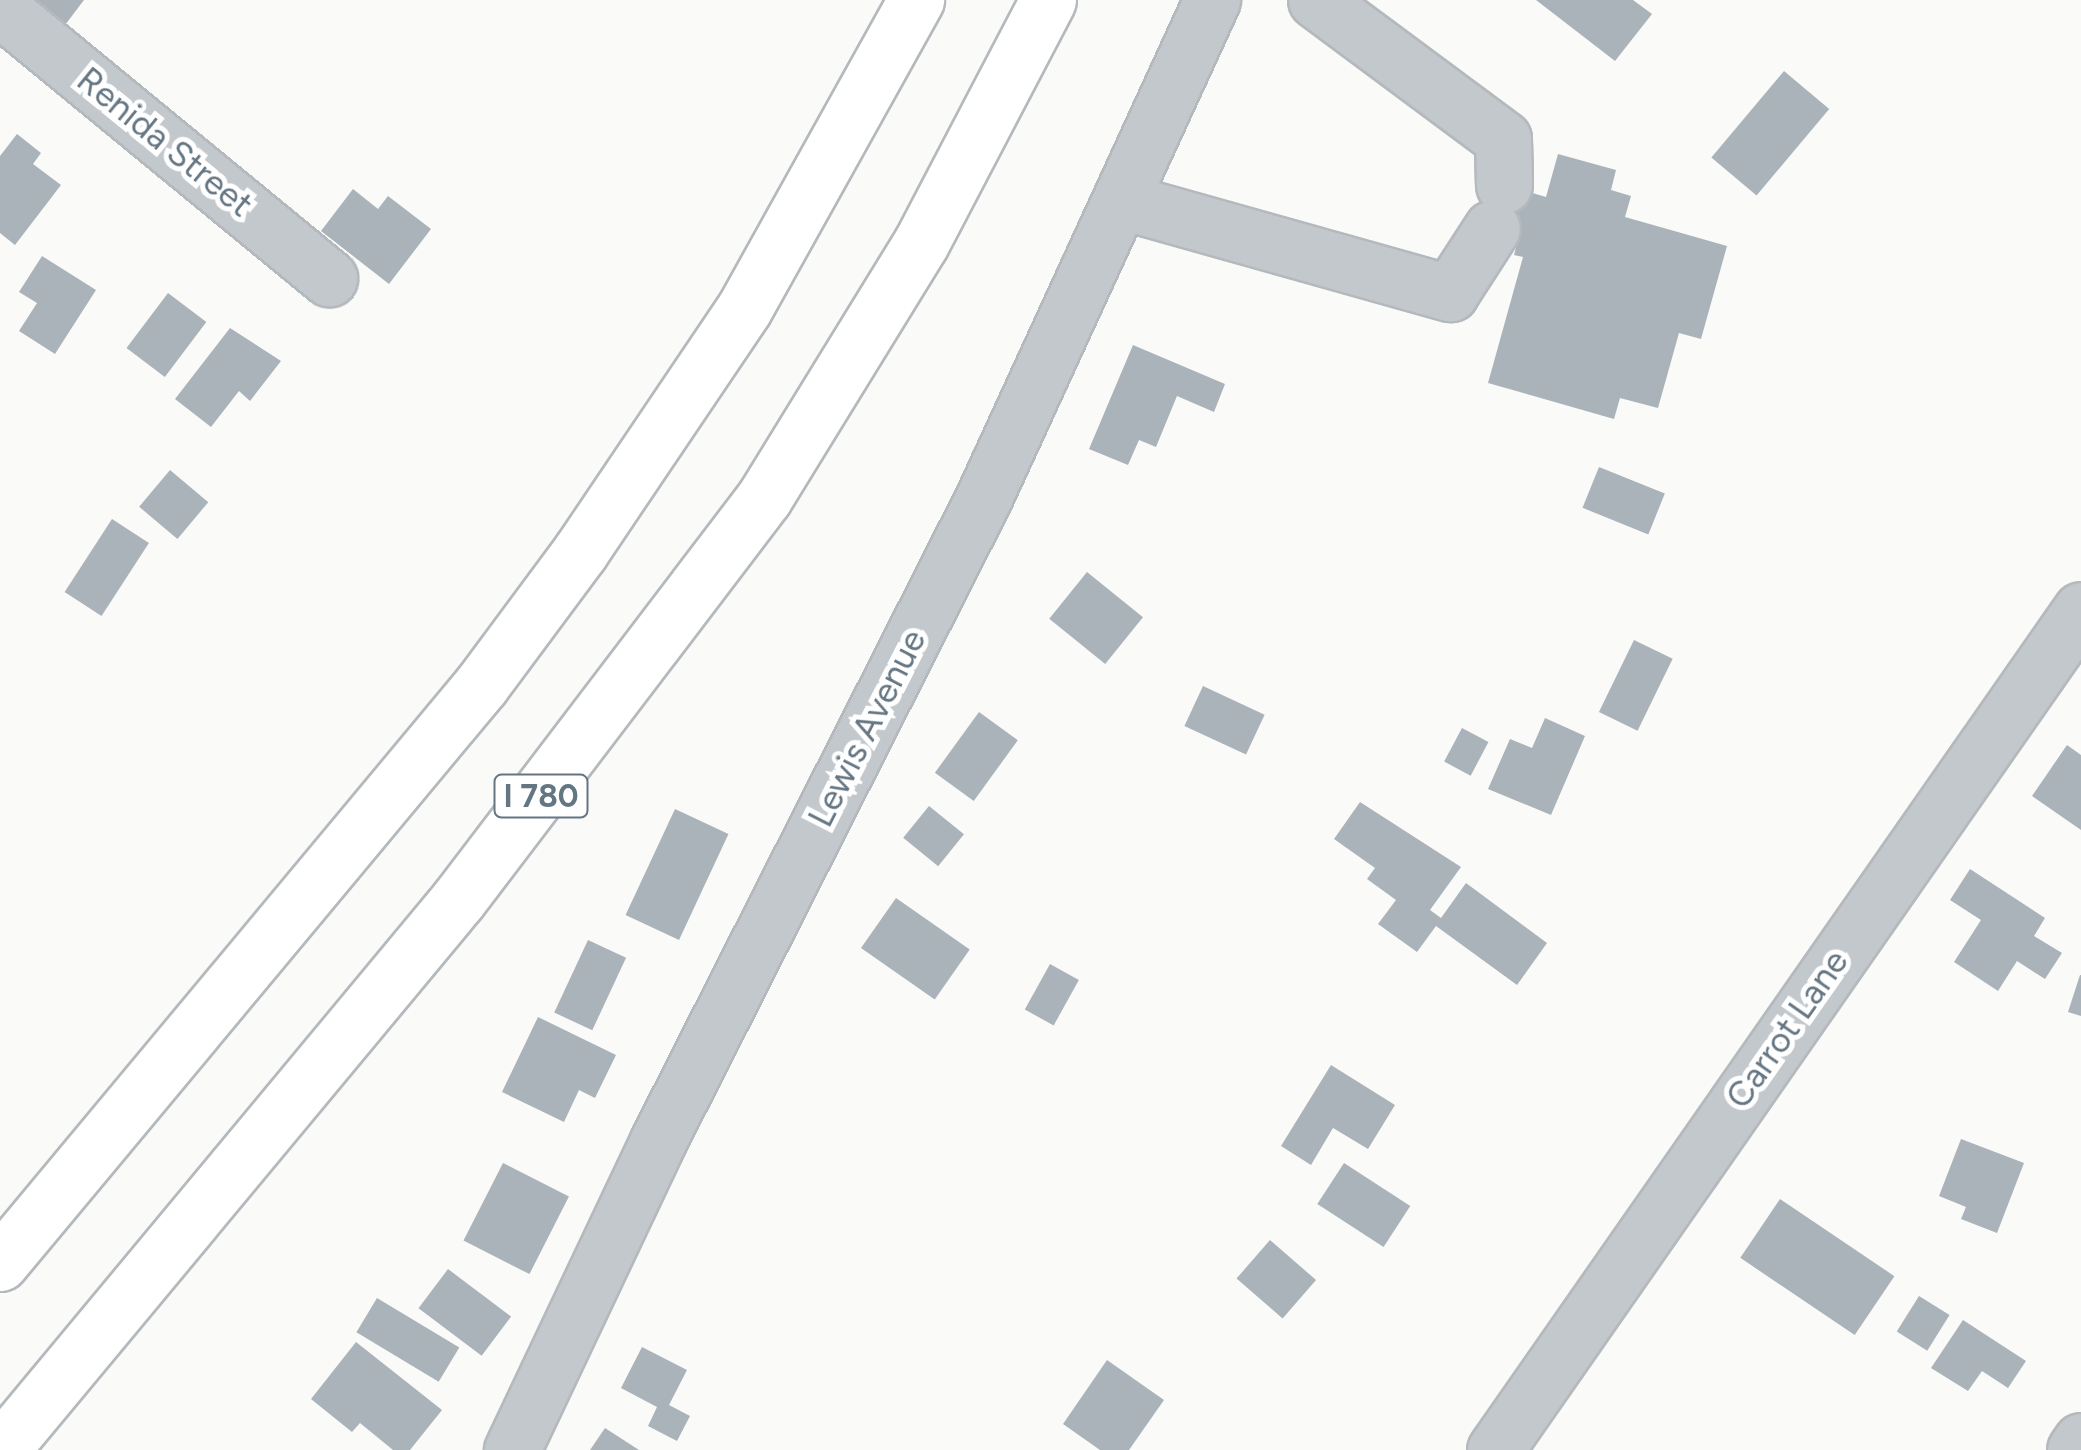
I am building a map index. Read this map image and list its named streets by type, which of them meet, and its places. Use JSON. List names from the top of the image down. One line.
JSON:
{"streets":{"highway":["I 780"],"street":["Renida Street","Lewis Avenue","Carrot Lane"]}}
